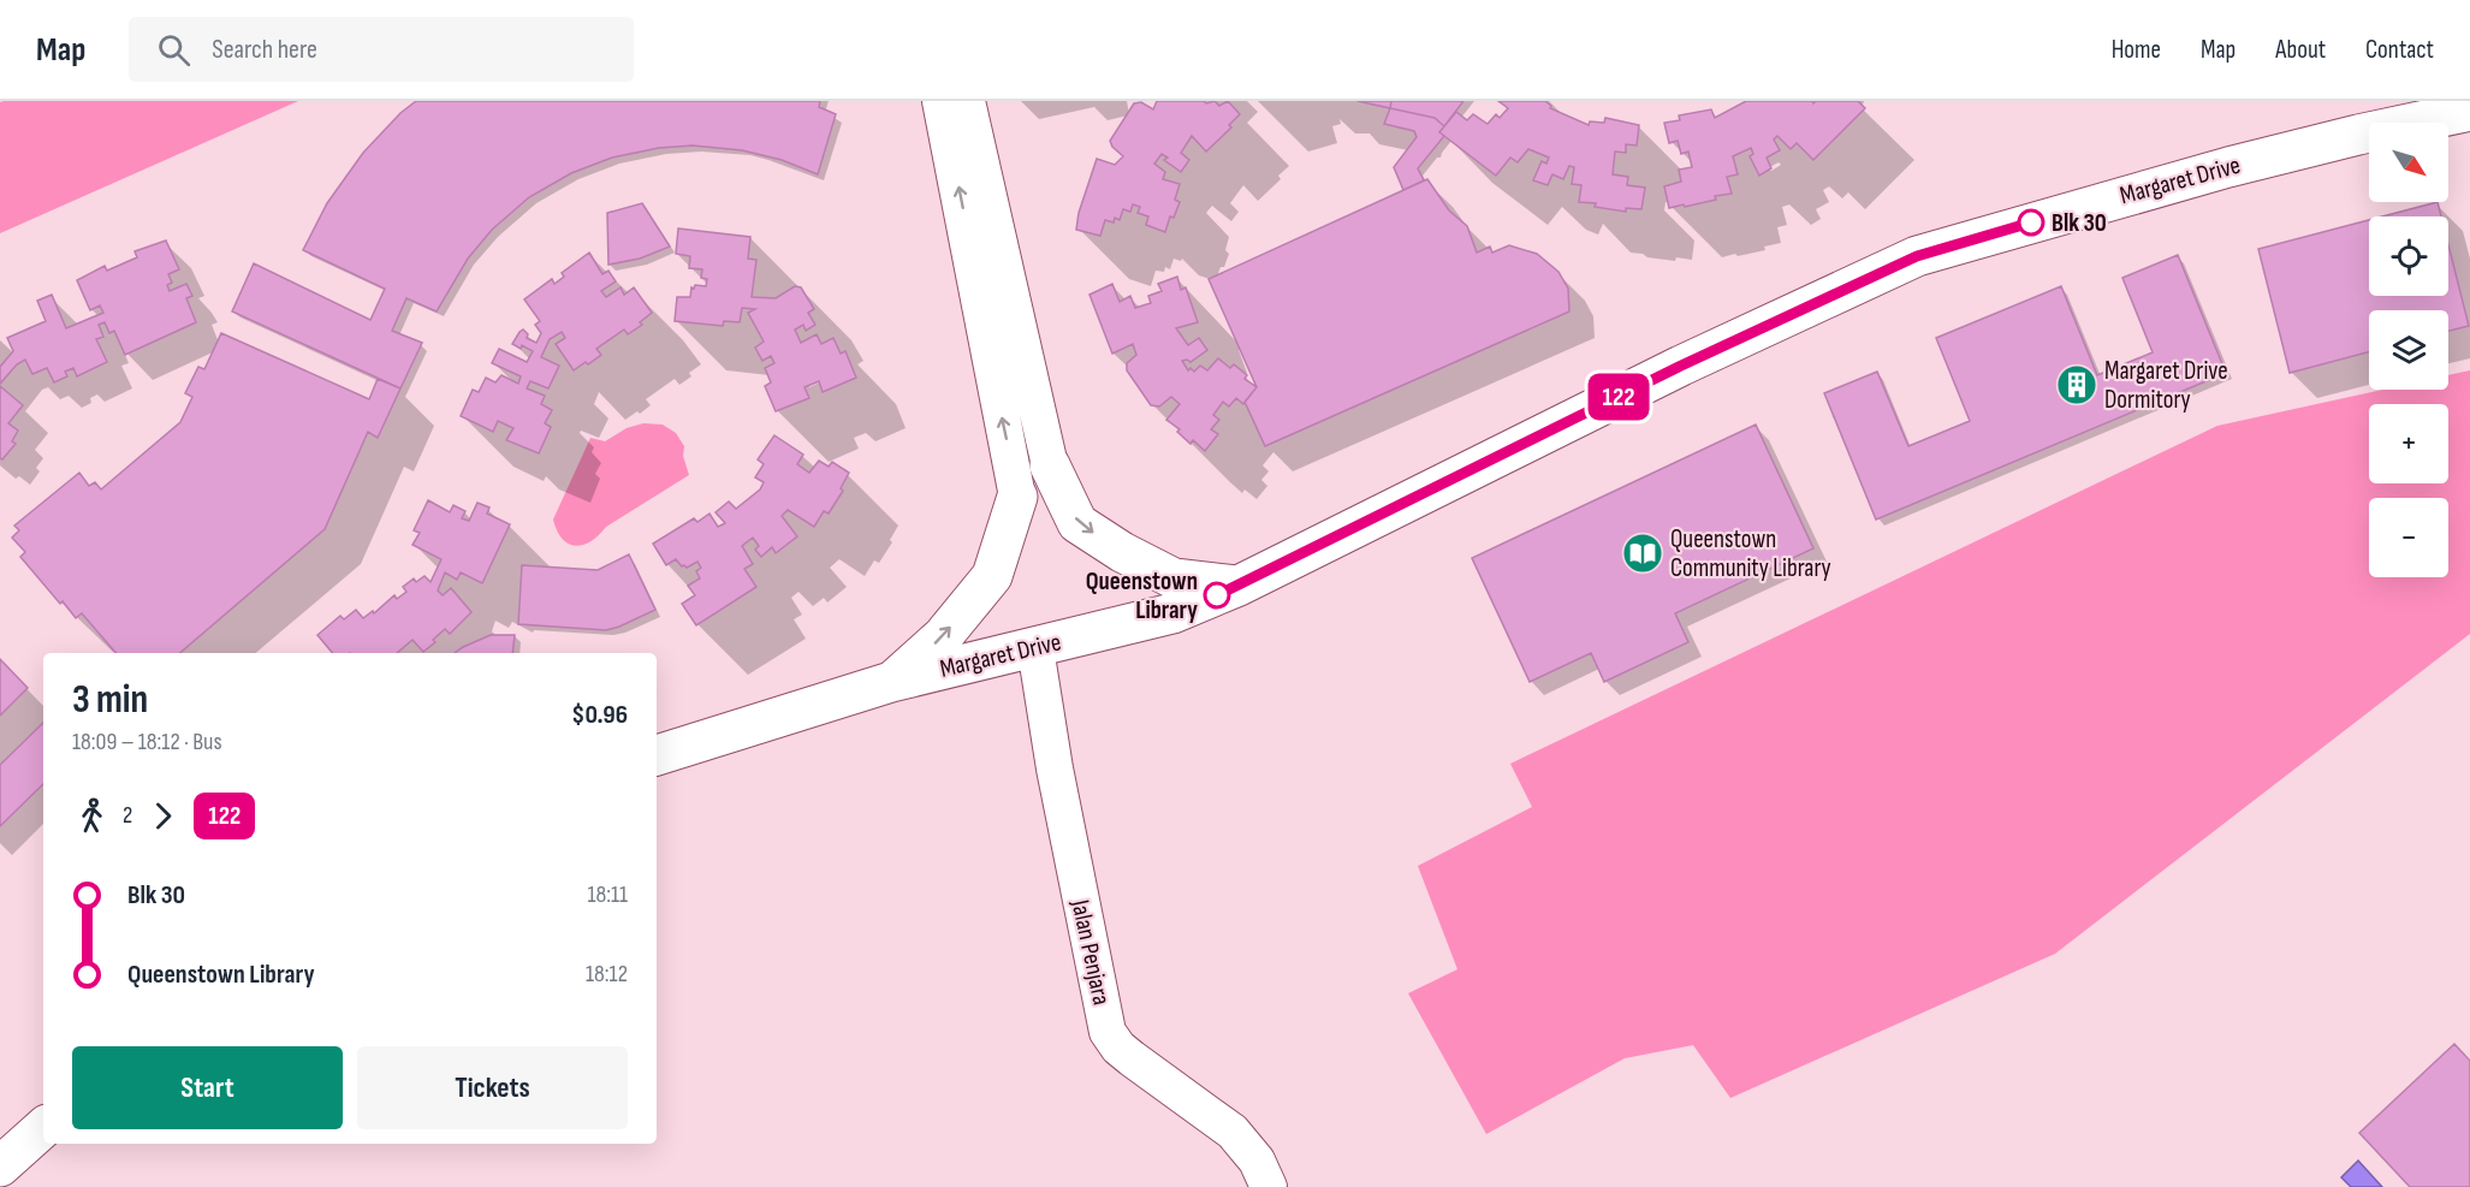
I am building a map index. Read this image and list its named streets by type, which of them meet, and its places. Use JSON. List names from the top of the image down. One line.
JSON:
{"streets":{"street":["Margaret Drive","Jalan Penjara"]},"crossings":[["Margaret Drive","Jalan Penjara"]],"places":{"other":["Blk 30","Queenstown Library"],"building":["Margaret Drive Dormitory"],"library":["Queenstown Community Library"]},"lines":["bus line 122"],"north":"bottom right","page":{"header":"Map","search":"Search here","nav":["Home","Map","About","Contact"],"on_map":"122","map_buttons":["+","−"],"heading":["3 min","18:09 – 18:12 · Bus","$0.96"],"legs":["2","122"],"list":[{"name":"Blk 30","value":"18:11"},{"name":"Queenstown Library","value":"18:12"}],"buttons":["Start","Tickets"]}}
